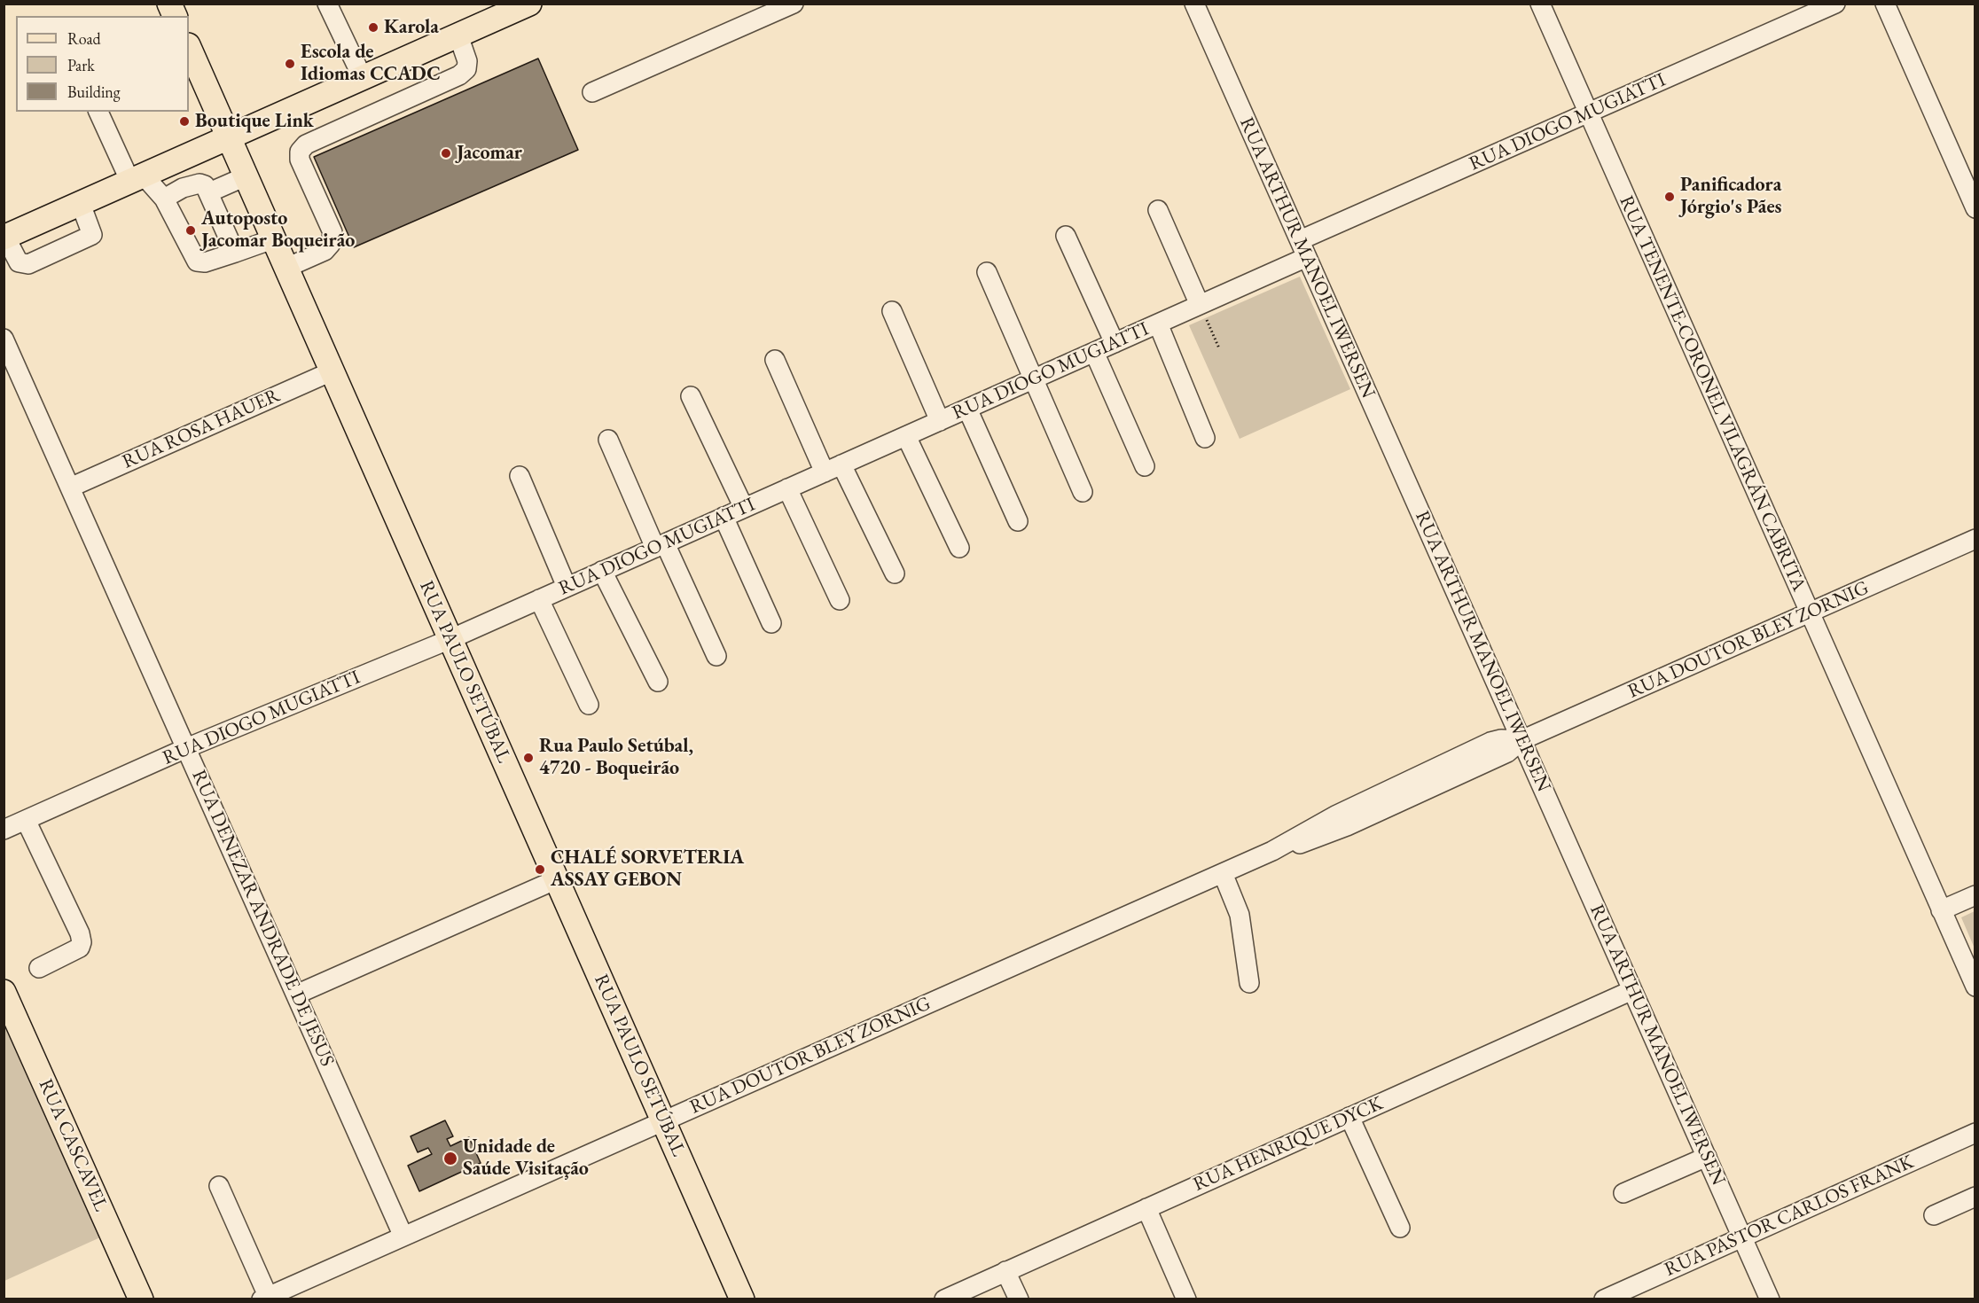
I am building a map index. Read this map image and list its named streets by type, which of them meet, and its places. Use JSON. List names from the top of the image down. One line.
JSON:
{"streets":{"main road":["RUA PAULO SETÚBAL","RUA CASCAVEL"],"street":["RUA DIOGO MUGIATTI","RUA ARTHUR MANOEL IWERSEN","RUA TENENTE-CORONEL VILAGRÁN CABRITA","RUA ROSA HAUER","RUA DOUTOR BLEY ZORNIG","RUA DENEZAR ANDRADE DE JESUS","RUA HENRIQUE DYCK","RUA PASTOR CARLOS FRANK"]},"crossings":[["RUA DIOGO MUGIATTI","RUA ARTHUR MANOEL IWERSEN"],["RUA DIOGO MUGIATTI","RUA TENENTE-CORONEL VILAGRÁN CABRITA"],["RUA DIOGO MUGIATTI","RUA PAULO SETÚBAL"],["RUA DIOGO MUGIATTI","RUA DENEZAR ANDRADE DE JESUS"],["RUA ARTHUR MANOEL IWERSEN","RUA DOUTOR BLEY ZORNIG"],["RUA ARTHUR MANOEL IWERSEN","RUA HENRIQUE DYCK"],["RUA ARTHUR MANOEL IWERSEN","RUA PASTOR CARLOS FRANK"],["RUA TENENTE-CORONEL VILAGRÁN CABRITA","RUA DOUTOR BLEY ZORNIG"],["RUA ROSA HAUER","RUA PAULO SETÚBAL"],["RUA ROSA HAUER","RUA DENEZAR ANDRADE DE JESUS"],["RUA DOUTOR BLEY ZORNIG","RUA PAULO SETÚBAL"],["RUA DOUTOR BLEY ZORNIG","RUA DENEZAR ANDRADE DE JESUS"]],"places":["Karola","Escola de Idiomas CCADC","Boutique Link","Jacomar","Panificadora Jórgio's Pães","Autoposto Jacomar Boqueirão","Rua Paulo Setúbal, 4720 - Boqueirão","CHALÉ SORVETERIA ASSAY GEBON","Unidade de Saúde Visitação"],"legend":["Road","Park","Building"]}
